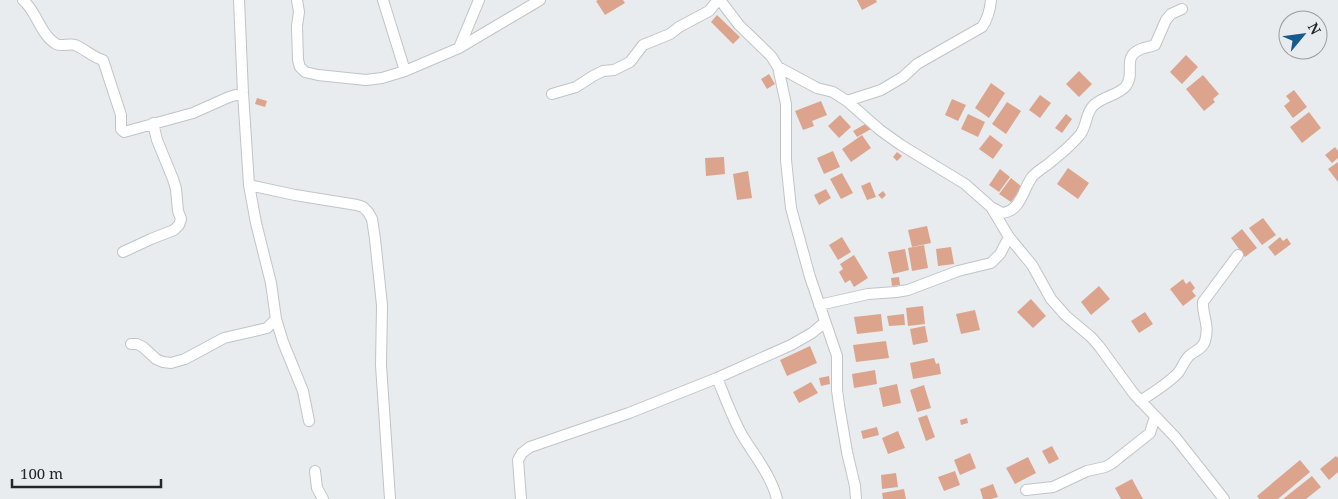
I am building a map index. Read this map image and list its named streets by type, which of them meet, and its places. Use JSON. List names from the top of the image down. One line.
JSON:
{"scale_bar":"100 m","north":"top right"}
